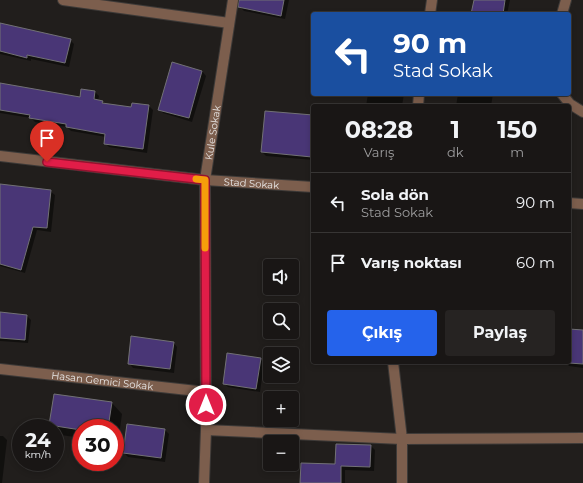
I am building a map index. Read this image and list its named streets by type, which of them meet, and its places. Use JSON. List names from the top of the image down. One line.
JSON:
{"streets":{"street":["Kule Sokak","Stad Sokak","Hasan Gemici Sokak"]},"crossings":[["Kule Sokak","Stad Sokak"],["Kule Sokak","Hasan Gemici Sokak"]],"page":{"turn":["90 m","Stad Sokak"],"eta":["08:28","Varış","1","dk","150","m"],"list":[{"name":"Sola dön","note":"Stad Sokak","value":"90 m"},{"name":"Varış noktası","value":"60 m"}],"map_buttons":["+","−"],"buttons":["Çıkış","Paylaş"],"speed":"24 km/h","limit":"30"}}
